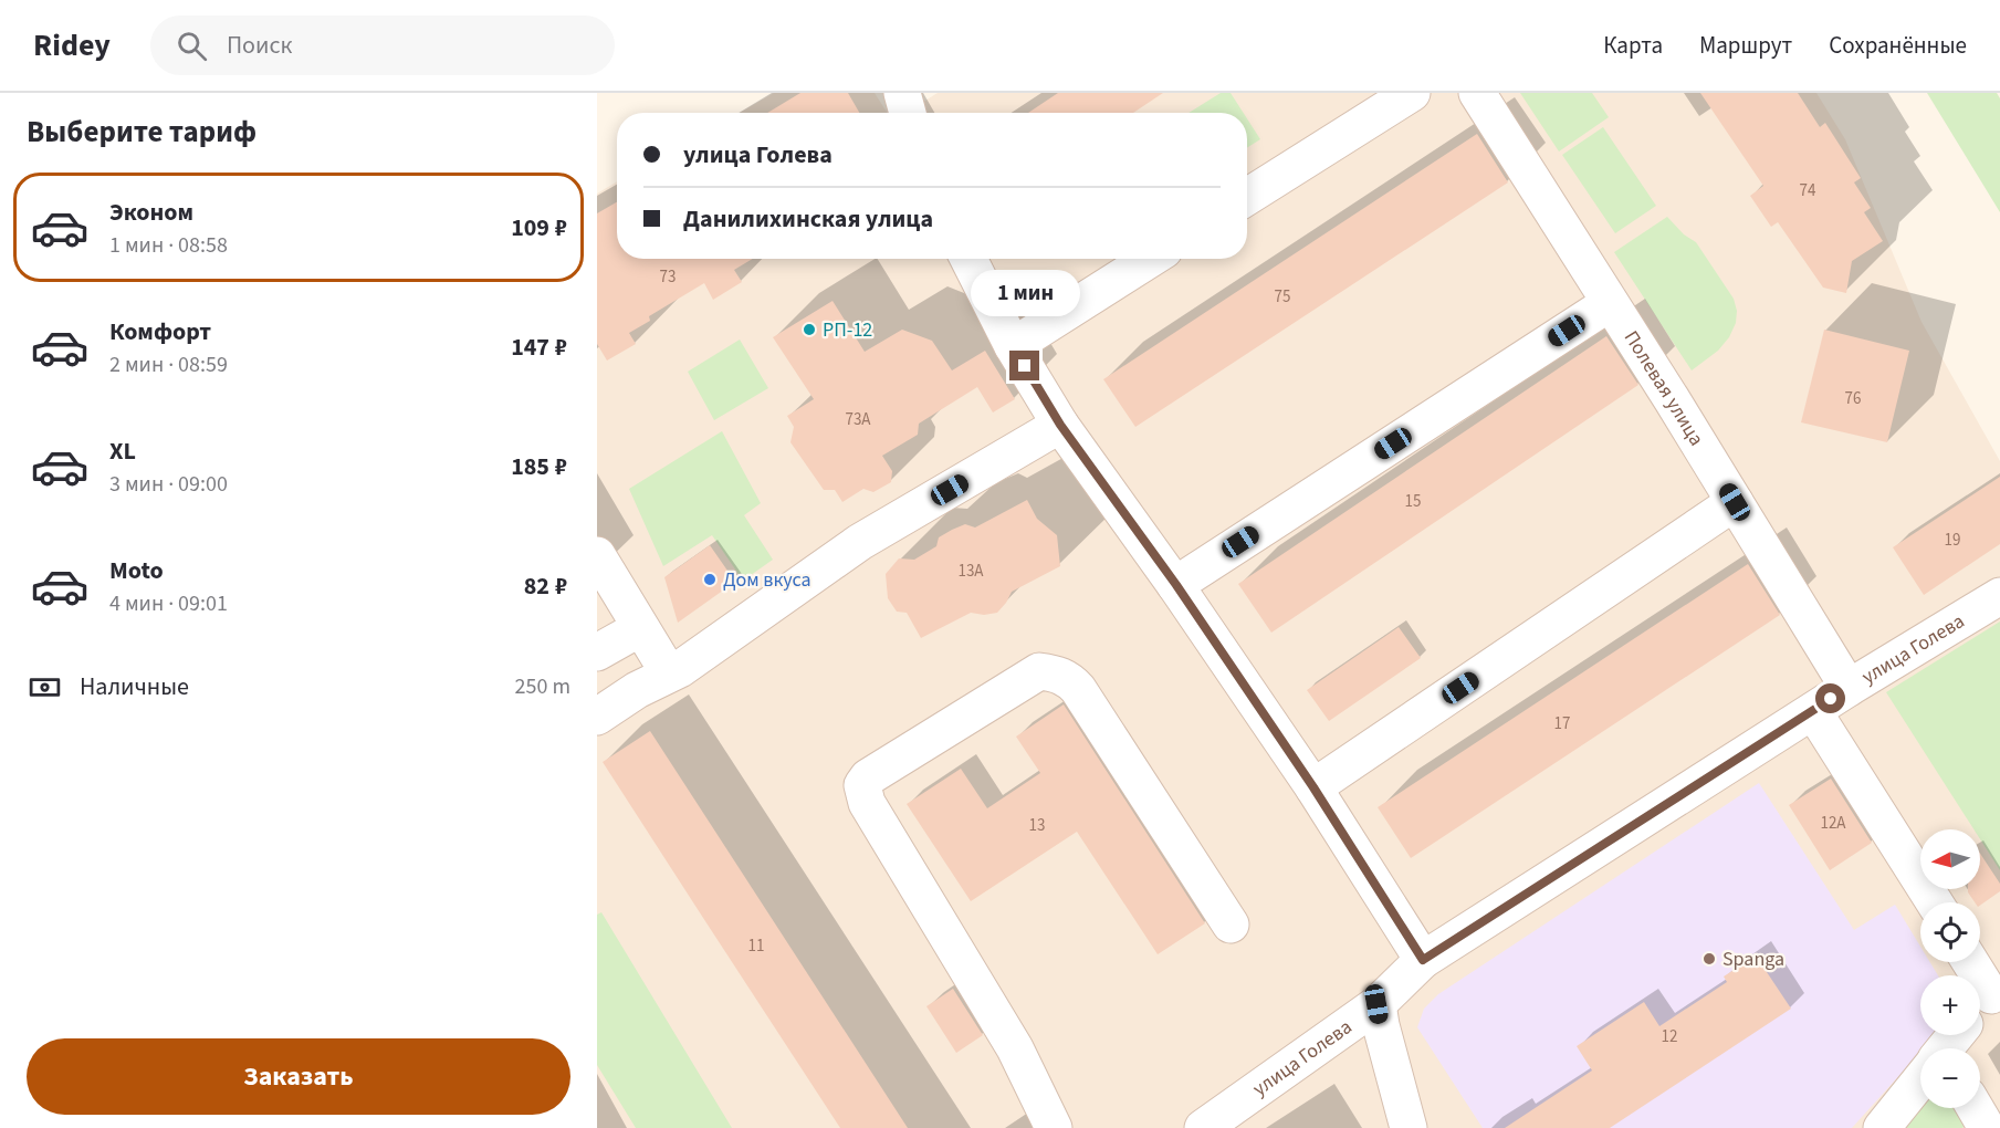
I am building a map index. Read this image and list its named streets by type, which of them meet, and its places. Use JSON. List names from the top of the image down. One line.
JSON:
{"streets":{"street":["Полевая улица","улица Голева"]},"crossings":[["Полевая улица","улица Голева"]],"places":["РП-12","Дом вкуса","Spanga"],"house_numbers":["74","73","75","76","73А","15","19","13А","17","12А","13","11","12"],"north":"left","page":{"header":"Ridey","search":"Поиск","nav":["Карта","Маршрут","Сохранённые"],"heading":"Выберите тариф","banner":["улица Голева","Данилихинская улица"],"list":[{"name":"Эконом","note":"1 мин · 08:58","value":"109 ₽"},{"name":"Комфорт","note":"2 мин · 08:59","value":"147 ₽"},{"name":"XL","note":"3 мин · 09:00","value":"185 ₽"},{"name":"Moto","note":"4 мин · 09:01","value":"82 ₽"}],"bubble":"1 мин","pay":["Наличные","250 m"],"map_buttons":["+","−"],"buttons":"Заказать"}}
